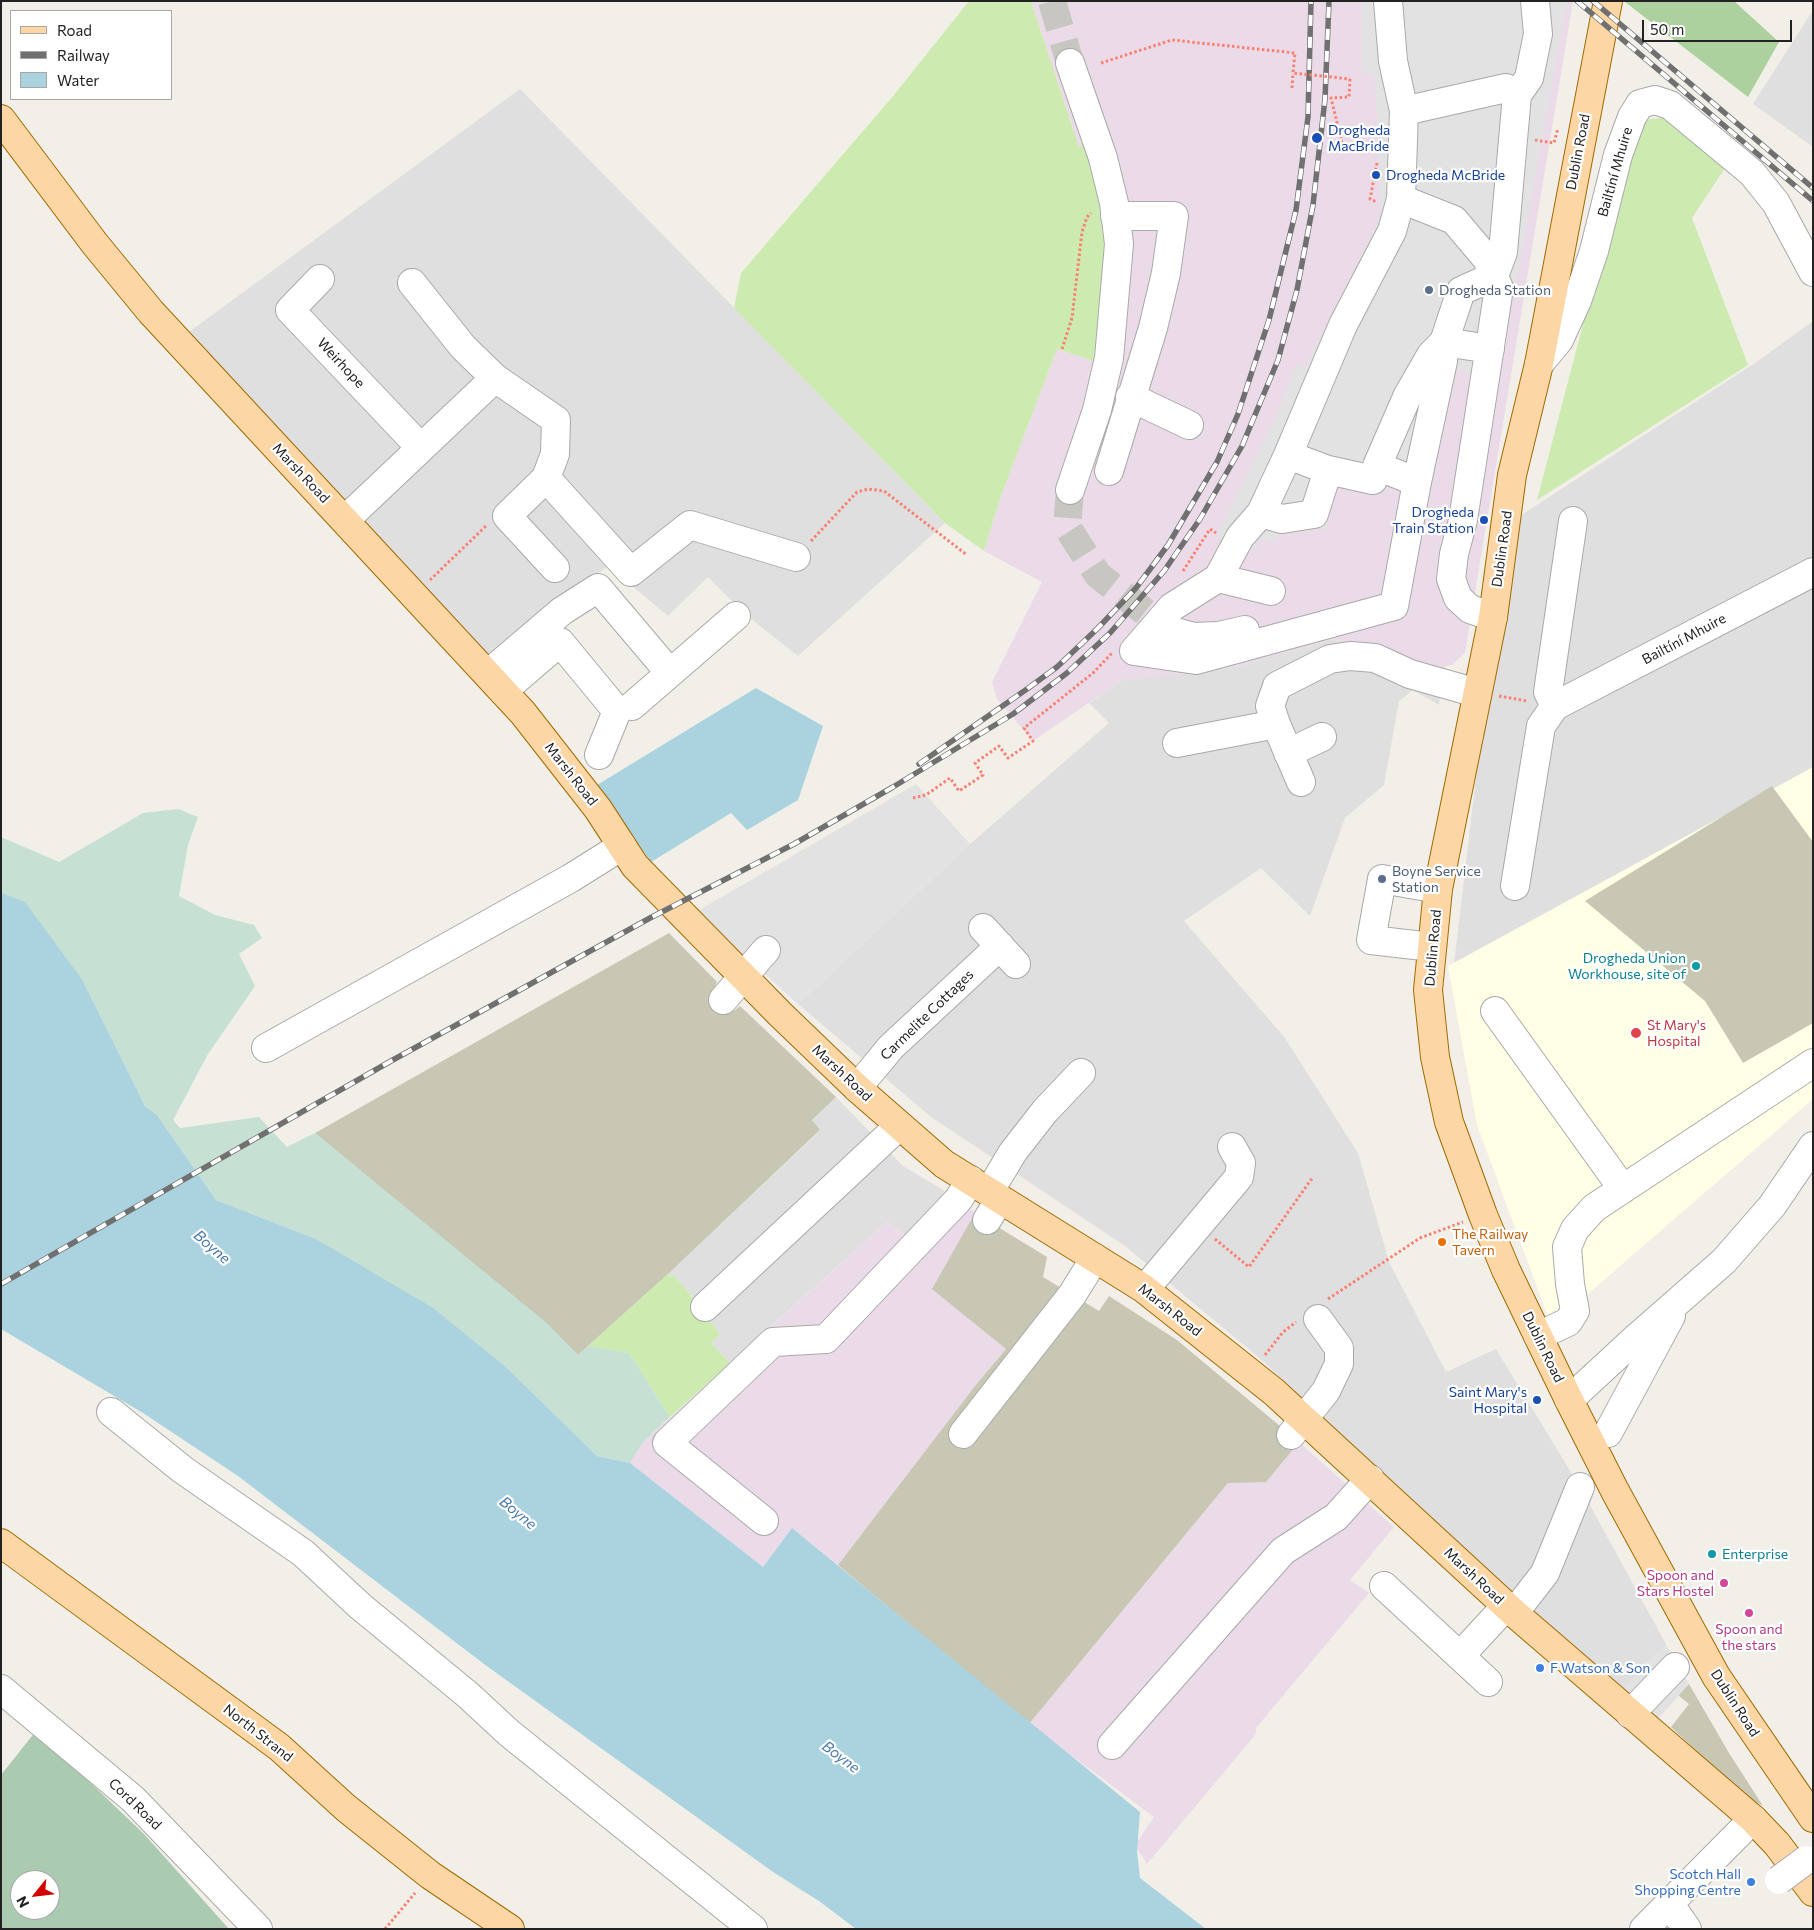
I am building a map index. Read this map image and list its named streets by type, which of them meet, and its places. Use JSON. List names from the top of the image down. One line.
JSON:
{"streets":{"main road":["Dublin Road","Marsh Road","North Strand"],"street":["Bailtíní Mhuire","Weirhope","Carmelite Cottages","Cord Road"]},"crossings":[["Dublin Road","Bailtíní Mhuire"],["Marsh Road","Carmelite Cottages"]],"water":["Boyne"],"places":["Drogheda MacBride","Drogheda McBride","Drogheda Station","Drogheda Train Station","Boyne Service Station","Drogheda Union Workhouse, site of","St Mary's Hospital","The Railway Tavern","Saint Mary's Hospital","Enterprise","Spoon and Stars Hostel","Spoon and the stars","F Watson & Son","Scotch Hall Shopping Centre"],"legend":["Road","Railway","Water"],"scale_bar":"50 m","north":"bottom left"}
